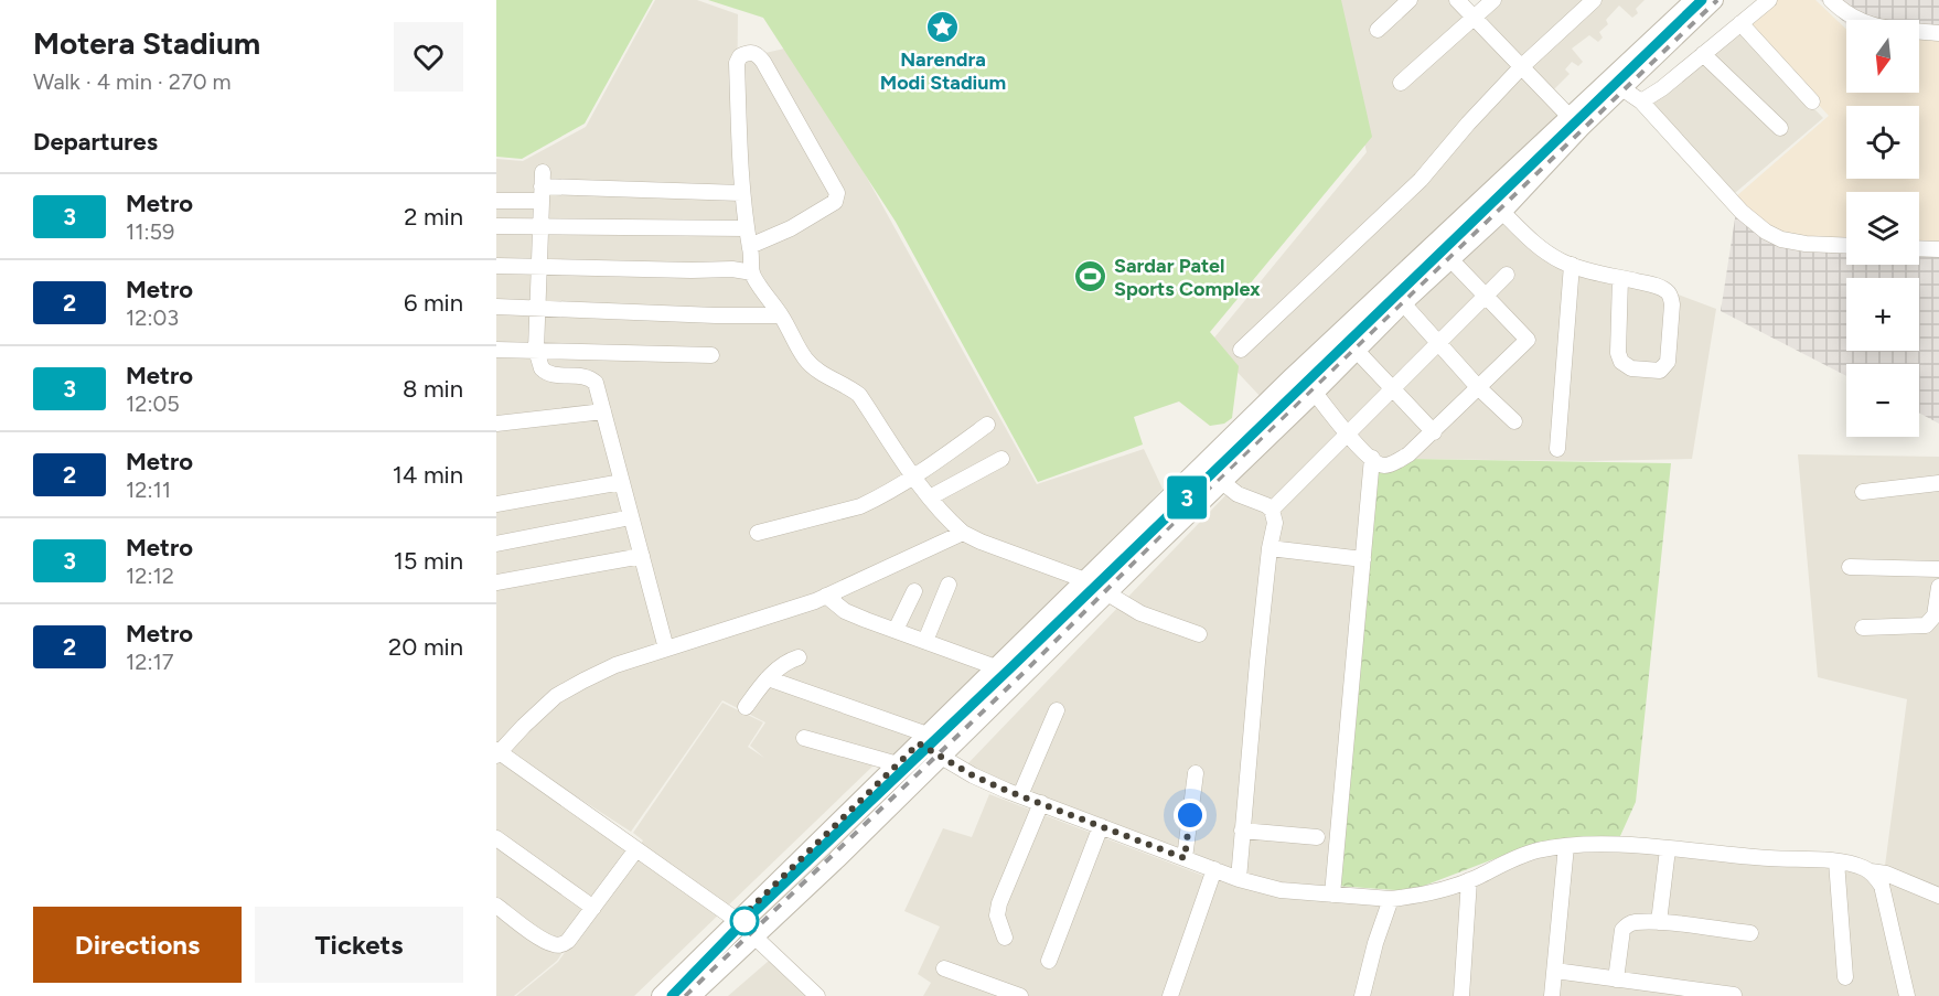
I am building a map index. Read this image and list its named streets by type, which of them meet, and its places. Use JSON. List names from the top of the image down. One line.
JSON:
{"places":{"place":["Narendra Modi Stadium"],"sports":["Sardar Patel Sports Complex"]},"lines":["metro line 3"],"north":"bottom","page":{"heading":[["Motera Stadium","Walk · 4 min · 270 m"],"Departures"],"on_map":"3","map_buttons":["+","−"],"list":[{"mark":"3","name":"Metro","note":"11:59","value":"2 min"},{"mark":"2","name":"Metro","note":"12:03","value":"6 min"},{"mark":"3","name":"Metro","note":"12:05","value":"8 min"},{"mark":"2","name":"Metro","note":"12:11","value":"14 min"},{"mark":"3","name":"Metro","note":"12:12","value":"15 min"},{"mark":"2","name":"Metro","note":"12:17","value":"20 min"}],"buttons":["Directions","Tickets"]}}
